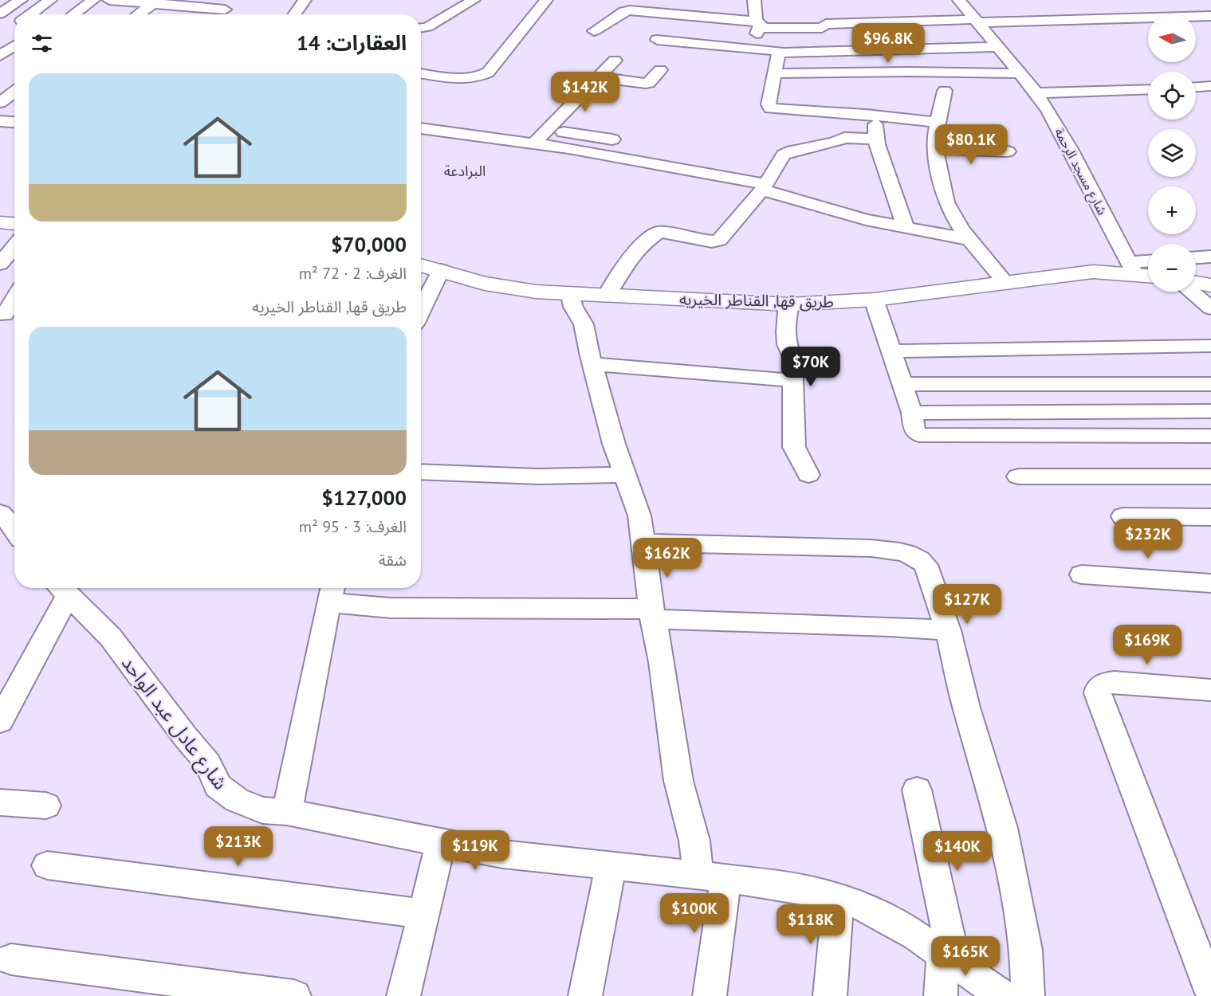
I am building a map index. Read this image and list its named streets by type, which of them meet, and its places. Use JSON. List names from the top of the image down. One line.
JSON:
{"streets":{"street":["شارع مسجد الرحمة","طريق قها, القناطر الخيريه","شارع عادل عبد الواحد"]},"crossings":[["شارع مسجد الرحمة","طريق قها, القناطر الخيريه"]],"districts":["البرادعة"],"north":"left","page":{"map_buttons":["+","−"],"heading":"العقارات: 14","price":["$96.8K","$142K","$80.1K","$70K","$232K","$162K","$127K","$169K","$213K","$119K","$140K","$100K","$118K","$165K"],"list":[{"name":"$70,000","note":"الغرف: 2 · 72 m² · طريق قها, القناطر الخيريه"},{"name":"$127,000","note":"الغرف: 3 · 95 m² · شقة"}]}}
